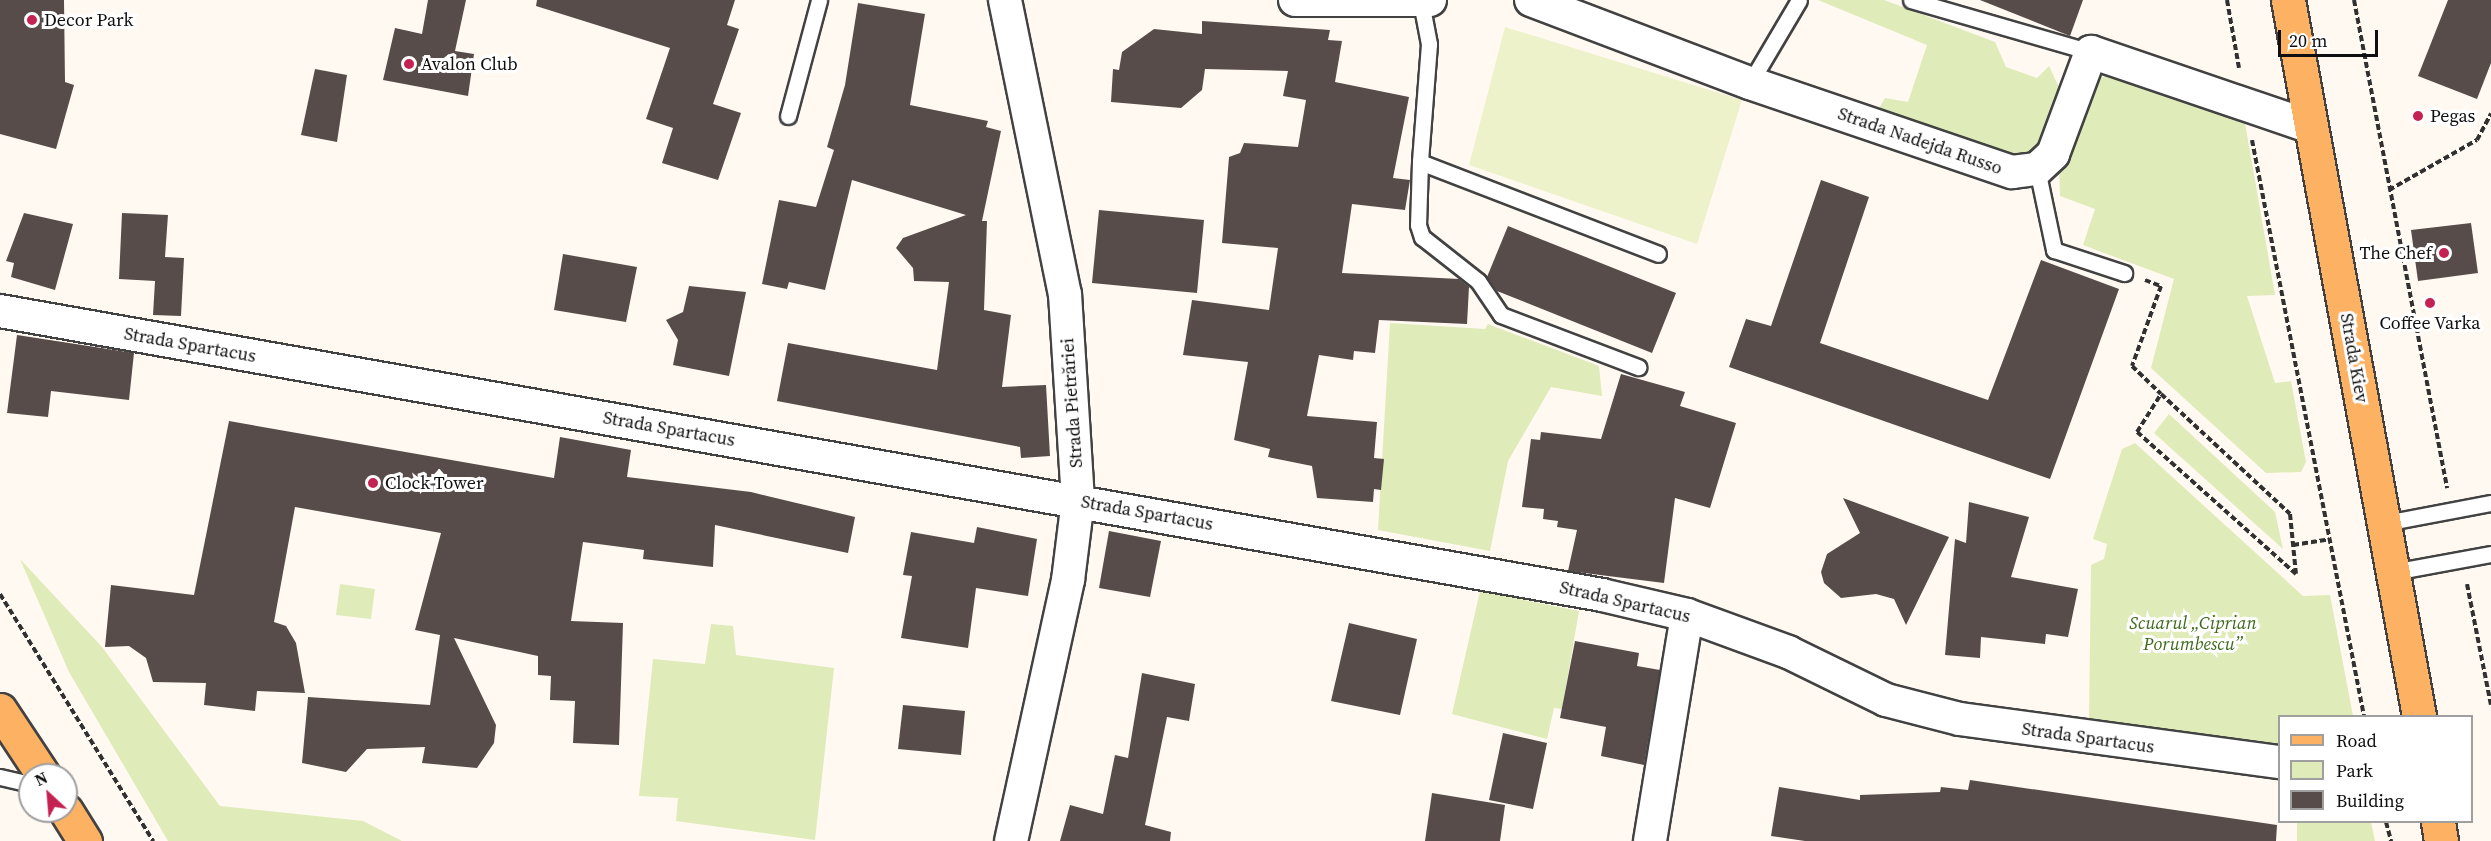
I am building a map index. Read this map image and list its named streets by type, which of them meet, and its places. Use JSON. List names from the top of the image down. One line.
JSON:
{"streets":{"main road":["Strada Kiev"],"street":["Strada Nadejda Russo","Strada Spartacus","Strada Pietrăriei"]},"crossings":[["Strada Spartacus","Strada Pietrăriei"]],"parks":["Scuarul „Ciprian Porumbescu”"],"places":["Decor Park","Avalon Club","Pegas","The Chef","Coffee Varka","Clock Tower"],"legend":["Road","Park","Building"],"scale_bar":"20 m","north":"top left"}
